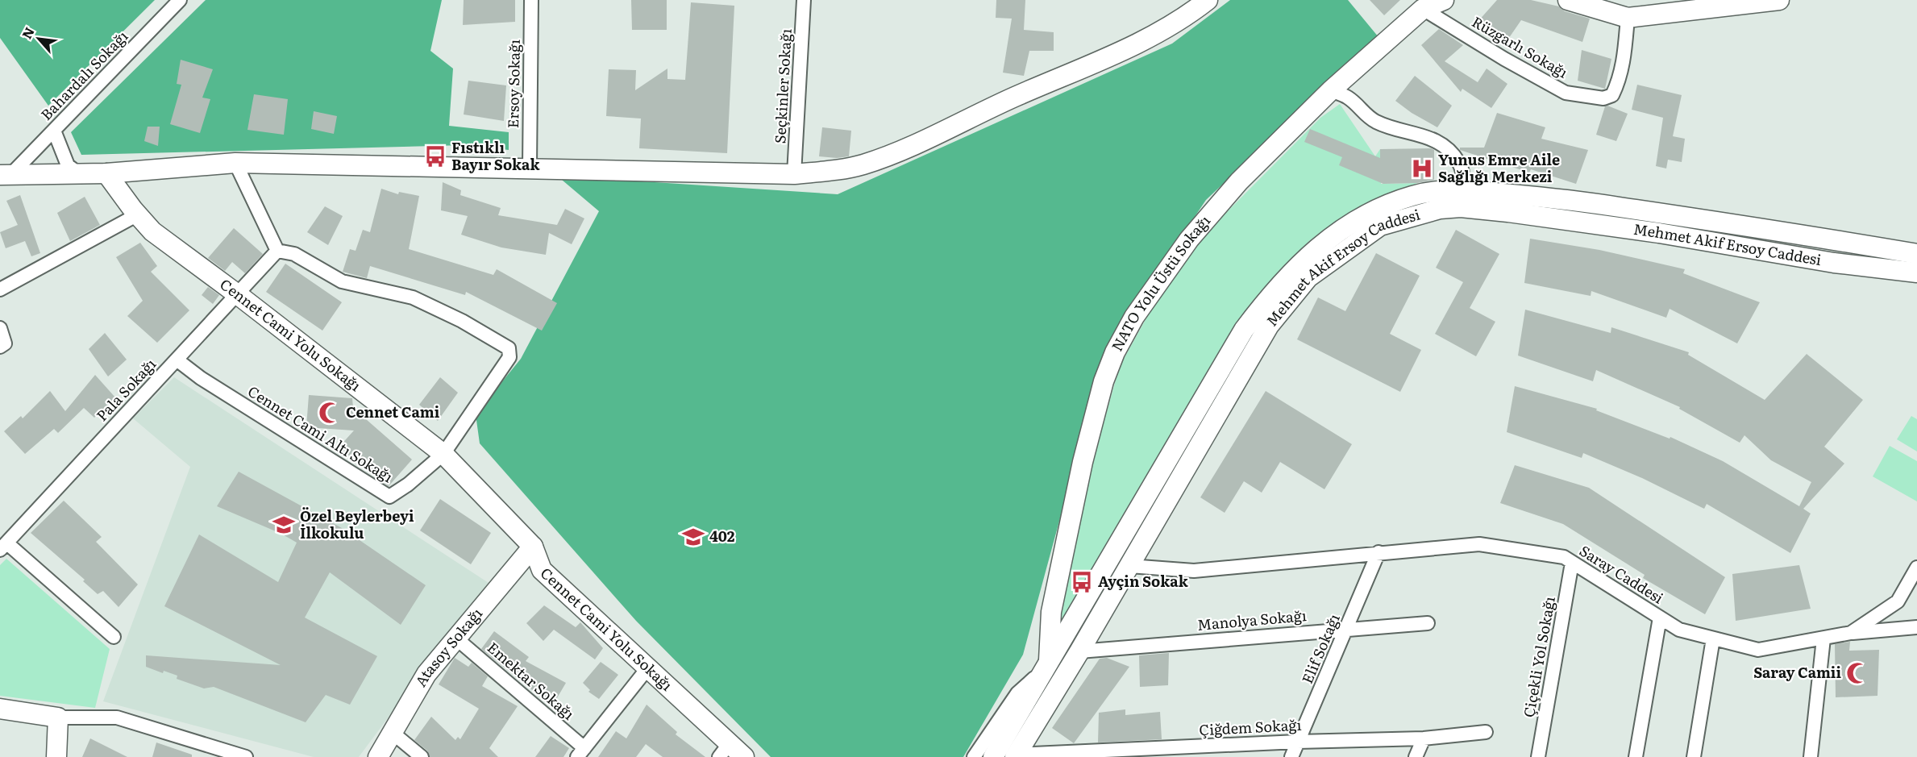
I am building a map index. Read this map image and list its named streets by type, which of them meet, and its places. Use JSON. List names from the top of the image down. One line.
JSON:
{"streets":{"street":["Rüzgarlı Sokağı","Bahardalı Sokağı","Ersoy Sokağı","Seçkinler Sokağı","Mehmet Akif Ersoy Caddesi","NATO Yolu Üstü Sokağı","Cennet Cami Yolu Sokağı","Pala Sokağı","Cennet Cami Altı Sokağı","Saray Caddesi","Manolya Sokağı","Atasoy Sokağı","Elif Sokağı","Çiçekli Yol Sokağı","Emektar Sokağı","Çiğdem Sokağı"]},"crossings":[["Rüzgarlı Sokağı","NATO Yolu Üstü Sokağı"],["Mehmet Akif Ersoy Caddesi","NATO Yolu Üstü Sokağı"],["Mehmet Akif Ersoy Caddesi","Saray Caddesi"],["Mehmet Akif Ersoy Caddesi","Manolya Sokağı"],["Mehmet Akif Ersoy Caddesi","Çiğdem Sokağı"],["Cennet Cami Yolu Sokağı","Pala Sokağı"],["Cennet Cami Yolu Sokağı","Cennet Cami Altı Sokağı"],["Cennet Cami Yolu Sokağı","Atasoy Sokağı"],["Pala Sokağı","Cennet Cami Altı Sokağı"],["Saray Caddesi","Elif Sokağı"],["Saray Caddesi","Çiçekli Yol Sokağı"],["Manolya Sokağı","Elif Sokağı"],["Atasoy Sokağı","Emektar Sokağı"],["Elif Sokağı","Çiğdem Sokağı"]],"places":{"bus stop":["Fıstıklı Bayır Sokak","Ayçin Sokak"],"hospital":["Yunus Emre Aile Sağlığı Merkezi"],"mosque":["Cennet Cami","Saray Camii"],"school or university":["Özel Beylerbeyi İlkokulu","402"]},"north":"top left"}
